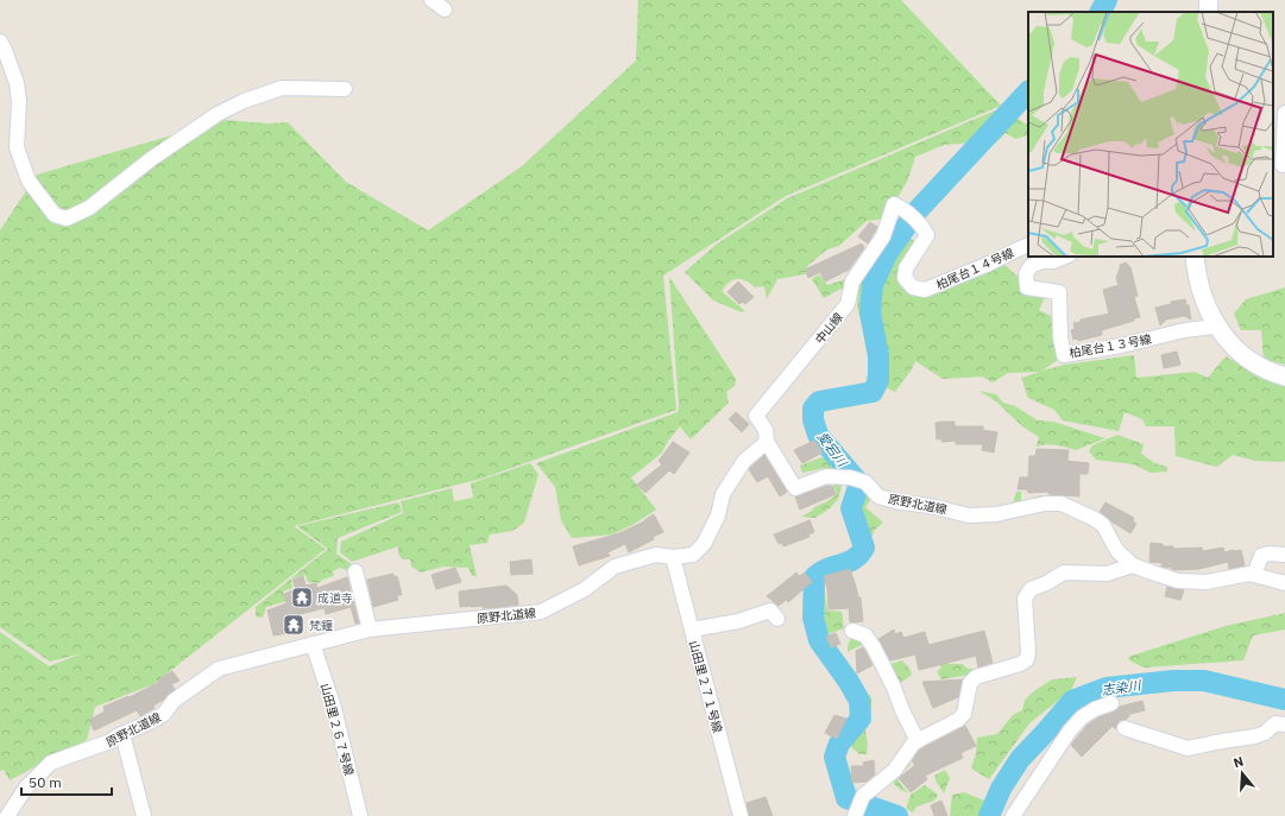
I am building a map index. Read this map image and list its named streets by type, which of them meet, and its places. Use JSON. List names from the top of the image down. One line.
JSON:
{"streets":{"street":["柏尾台１４号線","中山線","柏尾台１３号線","原野北道線","山田里２７１号線","山田里２６７号線"]},"crossings":[["柏尾台１４号線","中山線"],["柏尾台１４号線","柏尾台１３号線"],["中山線","原野北道線"],["原野北道線","山田里２７１号線"],["原野北道線","山田里２６７号線"]],"water":["愛宕川","志染川"],"places":{"temple":["成道寺","梵鐘"]},"scale_bar":"50 m","north":"top"}
